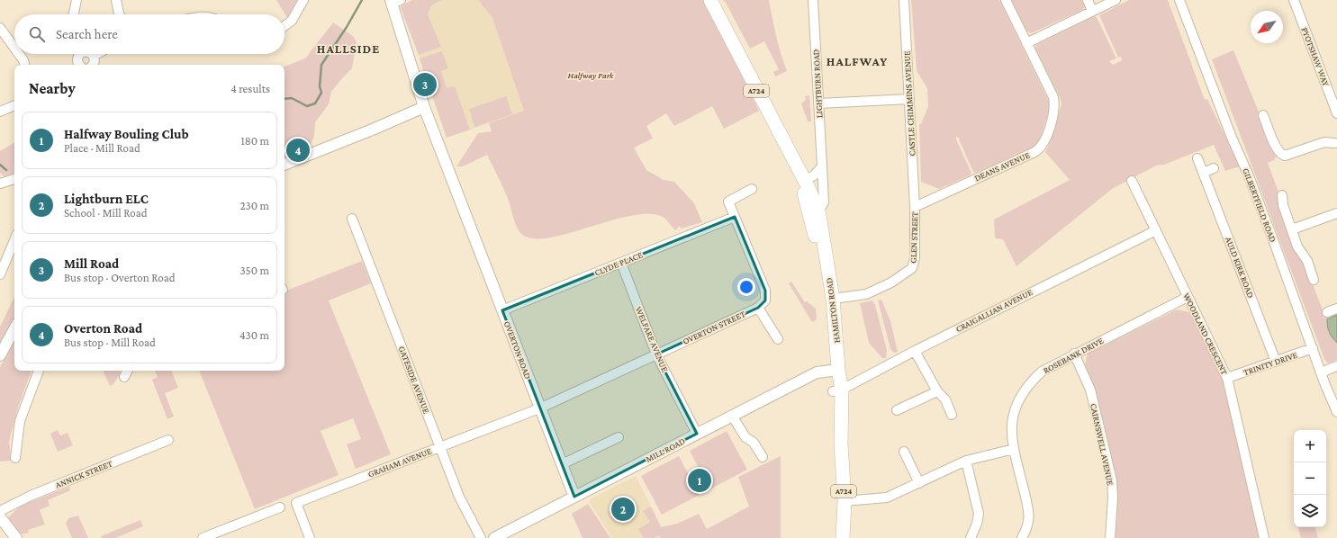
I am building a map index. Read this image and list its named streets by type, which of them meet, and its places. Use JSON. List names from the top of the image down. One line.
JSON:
{"streets":{"main road":["A724","HAMILTON ROAD"],"street":["PYOTSHAW WAY","LIGHTBURN ROAD","CASTLE CHIMMINS AVENUE","DEANS AVENUE","GILBERTFIELD ROAD","GLEN STREET","CLYDE PLACE","AULD KIRK ROAD","CRAIGALLIAN AVENUE","OVERTON STREET","WOODLAND CRESCENT","WELFARE AVENUE","OVERTON ROAD","ROSEBANK DRIVE","TRINITY DRIVE","GATESIDE AVENUE","CAIRNSWELL AVENUE","MILL ROAD","GRAHAM AVENUE","ANNICK STREET"]},"crossings":[["LIGHTBURN ROAD","HAMILTON ROAD"],["CASTLE CHIMMINS AVENUE","DEANS AVENUE"],["CASTLE CHIMMINS AVENUE","GLEN STREET"],["DEANS AVENUE","GLEN STREET"],["GILBERTFIELD ROAD","TRINITY DRIVE"],["GLEN STREET","HAMILTON ROAD"],["CLYDE PLACE","WELFARE AVENUE"],["CLYDE PLACE","OVERTON ROAD"],["AULD KIRK ROAD","TRINITY DRIVE"],["HAMILTON ROAD","CRAIGALLIAN AVENUE"],["HAMILTON ROAD","MILL ROAD"],["CRAIGALLIAN AVENUE","WOODLAND CRESCENT"],["OVERTON STREET","WELFARE AVENUE"],["OVERTON STREET","OVERTON ROAD"],["OVERTON STREET","GRAHAM AVENUE"],["WOODLAND CRESCENT","ROSEBANK DRIVE"],["WOODLAND CRESCENT","TRINITY DRIVE"],["WELFARE AVENUE","MILL ROAD"],["OVERTON ROAD","MILL ROAD"],["OVERTON ROAD","GRAHAM AVENUE"],["ROSEBANK DRIVE","CAIRNSWELL AVENUE"],["GATESIDE AVENUE","GRAHAM AVENUE"]],"districts":["HALLSIDE","HALFWAY"],"parks":["Halfway Park"],"north":"bottom left","page":{"search":"Search here","heading":["Nearby","4 results"],"pins":["3","4","1","2"],"list":[{"mark":"1","name":"Halfway Bouling Club","note":"Place · Mill Road","value":"180 m"},{"mark":"2","name":"Lightburn ELC","note":"School · Mill Road","value":"230 m"},{"mark":"3","name":"Mill Road","note":"Bus stop · Overton Road","value":"350 m"},{"mark":"4","name":"Overton Road","note":"Bus stop · Mill Road","value":"430 m"}],"map_buttons":["+","−"]}}
